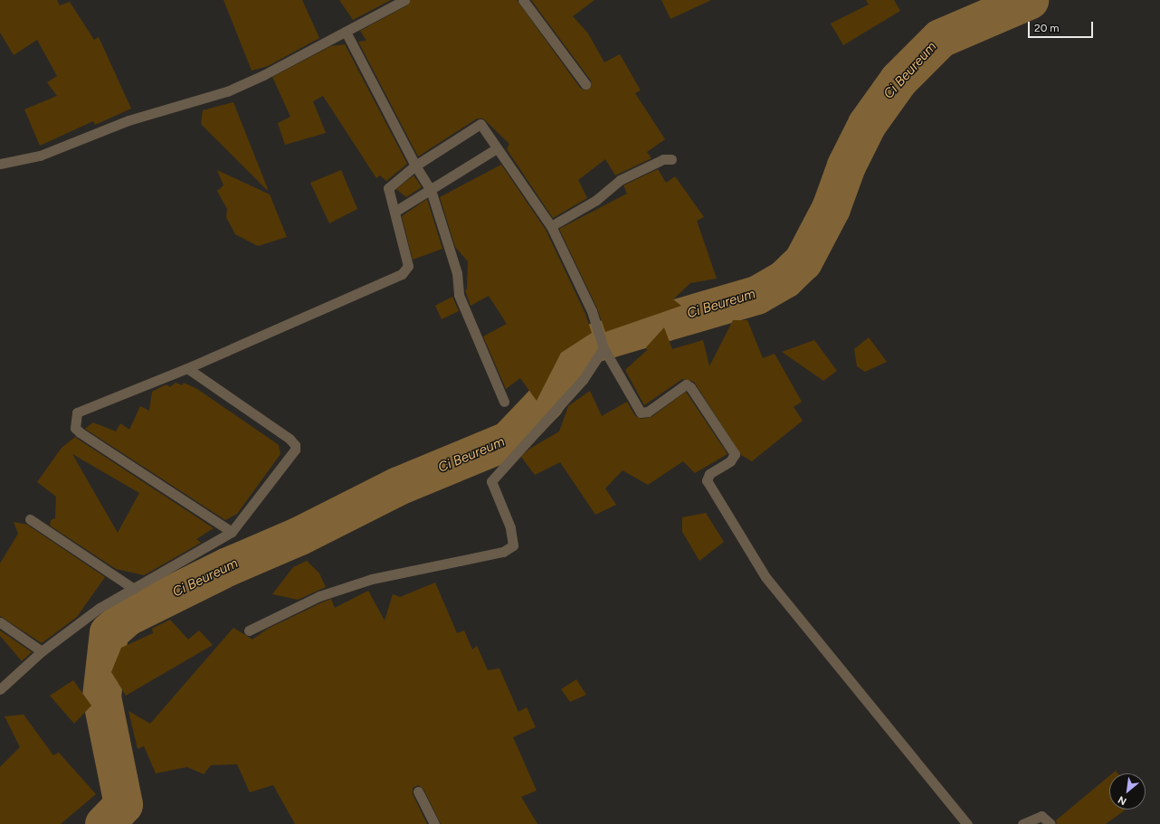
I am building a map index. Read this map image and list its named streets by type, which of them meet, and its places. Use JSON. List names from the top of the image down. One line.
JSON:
{"water":["Ci Beureum"],"scale_bar":"20 m","north":"bottom left"}
